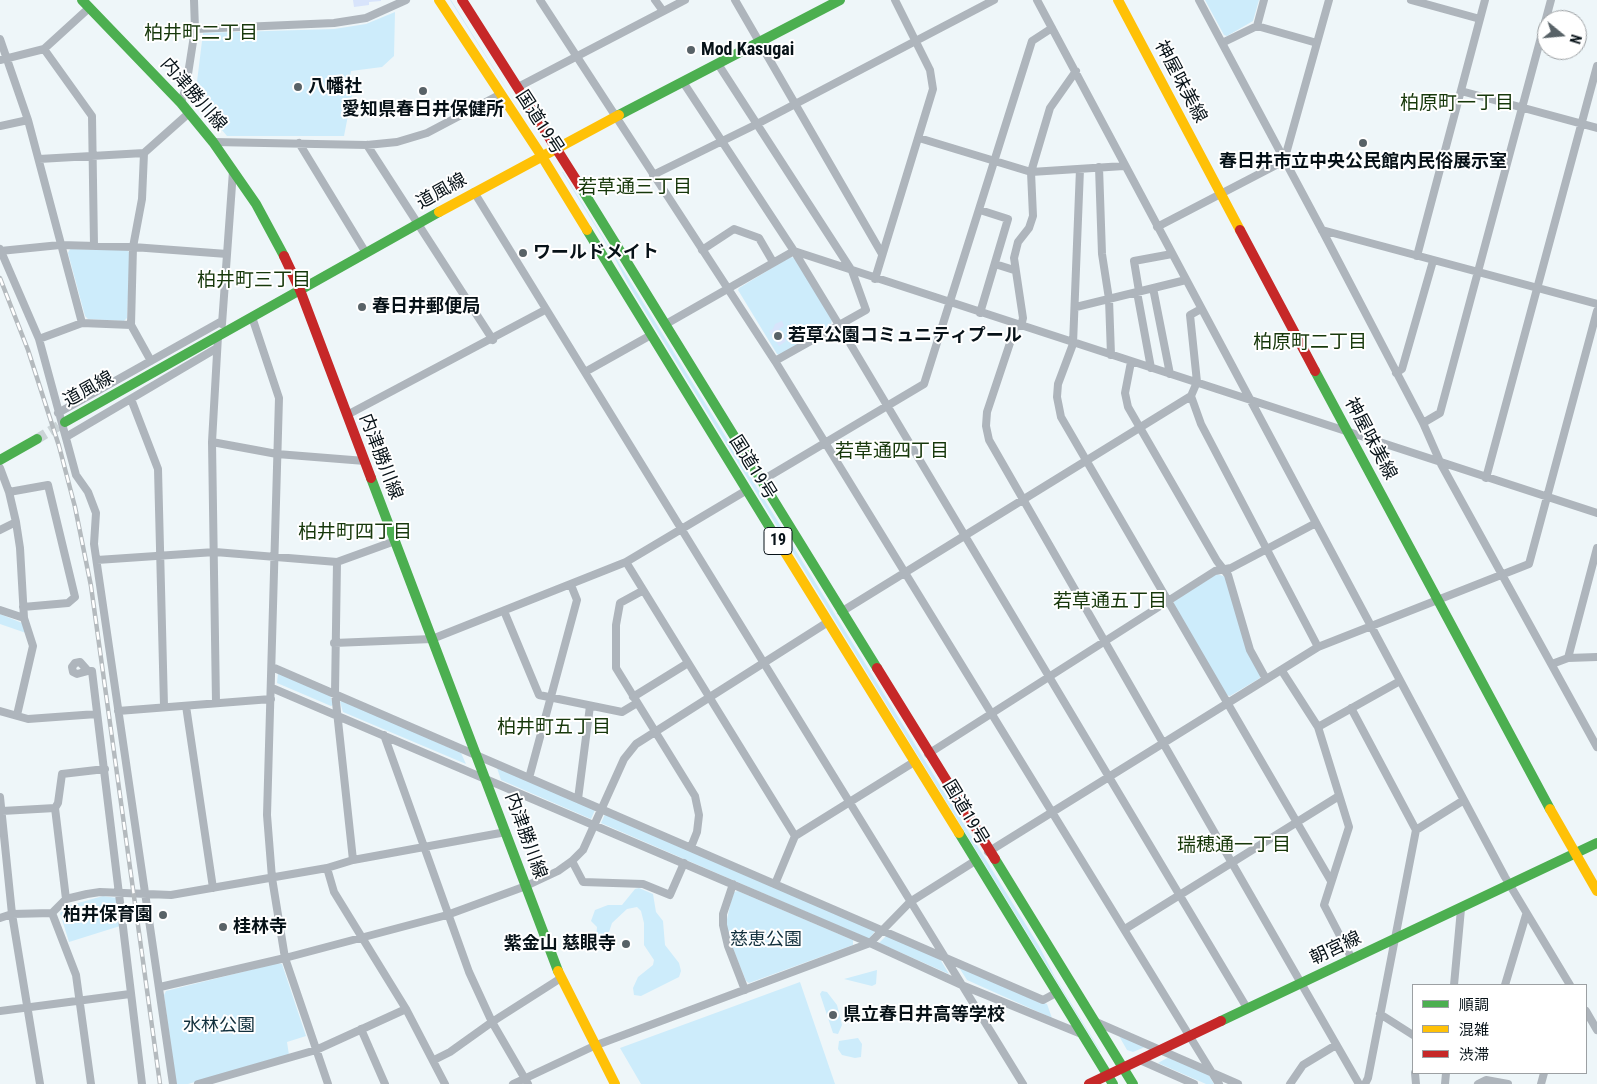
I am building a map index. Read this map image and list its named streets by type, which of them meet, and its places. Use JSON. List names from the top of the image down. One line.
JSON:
{"streets":{"main road":["神屋味美線","内津勝川線","国道19号","道風線","19","朝宮線"]},"crossings":[["神屋味美線","朝宮線"],["内津勝川線","道風線"],["国道19号","道風線"],["国道19号","朝宮線"]],"districts":["柏井町二丁目","柏原町一丁目","若草通三丁目","柏井町三丁目","柏原町二丁目","若草通四丁目","柏井町四丁目","若草通五丁目","柏井町五丁目","瑞穂通一丁目"],"parks":["慈恵公園","水林公園"],"places":["Mod Kasugai","八幡社","愛知県春日井保健所","春日井市立中央公民館内民俗展示室","ワールドメイト","春日井郵便局","若草公園コミュニティプール","柏井保育園","桂林寺","紫金山 慈眼寺","県立春日井高等学校"],"legend":["順調","混雑","渋滞"],"north":"right"}
